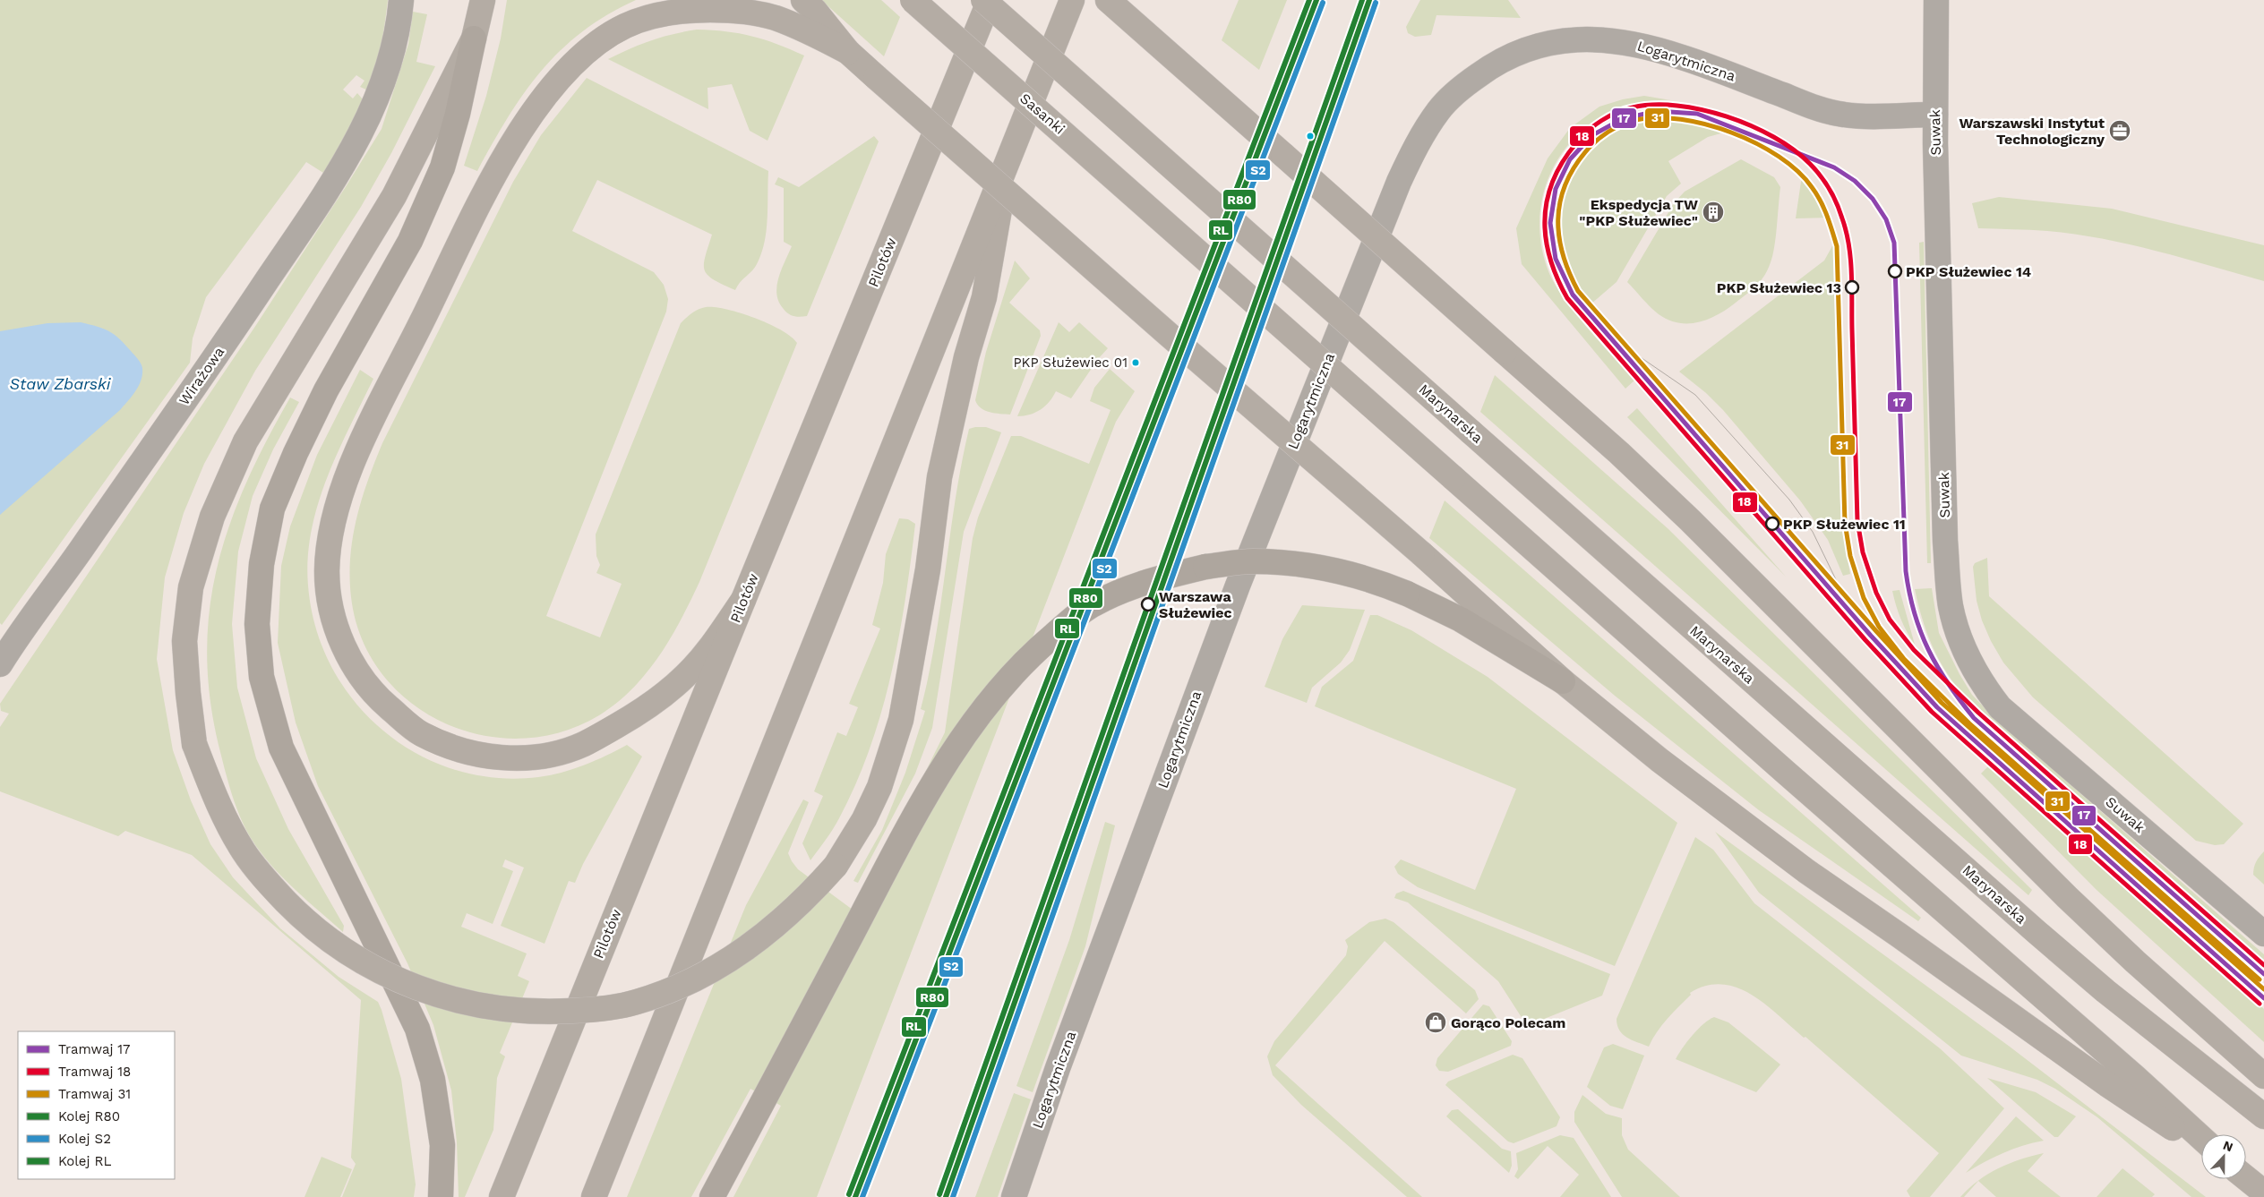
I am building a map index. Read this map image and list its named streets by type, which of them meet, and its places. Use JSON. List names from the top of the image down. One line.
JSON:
{"streets":{"main road":["Sasanki","Pilotów","Marynarska"],"street":["Logarytmiczna","Suwak","Wirażowa"]},"crossings":[["Logarytmiczna","Suwak"]],"water":["Staw Zbarski"],"places":{"office":["Warszawski Instytut Technologiczny"],"building":["Ekspedycja TW \"PKP Służewiec\""],"other":["PKP Służewiec 14","PKP Służewiec 13","PKP Służewiec 01","PKP Służewiec 11","Warszawa Służewiec"],"shop":["Gorąco Polecam"]},"lines":["rail line R80","rail line RL","rail line S2","tram line 18","tram line 17","tram line 31"],"legend":["Tramwaj 17","Tramwaj 18","Tramwaj 31","Kolej R80","Kolej S2","Kolej RL"],"north":"top"}
